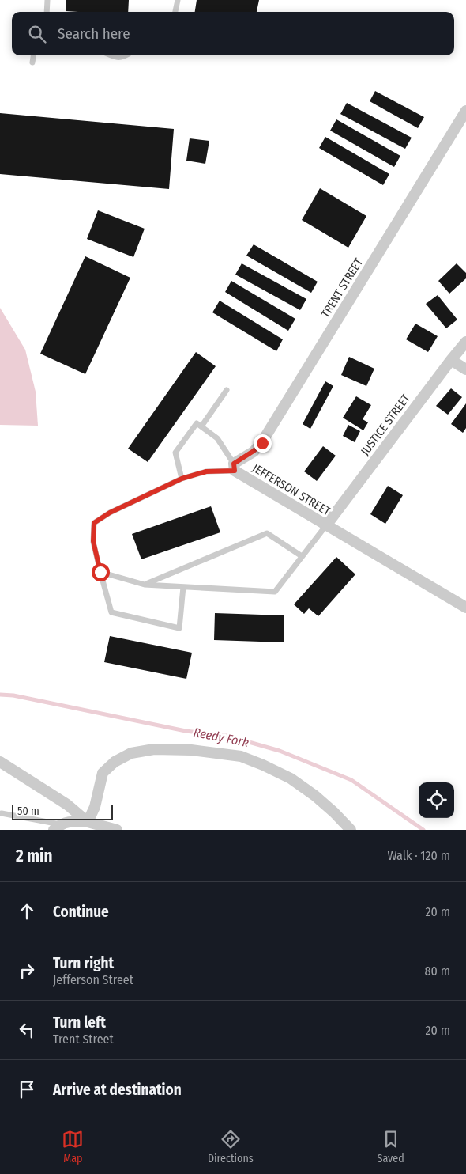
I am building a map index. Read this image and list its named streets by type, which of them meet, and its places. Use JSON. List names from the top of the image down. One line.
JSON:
{"streets":{"street":["TRENT STREET","JUSTICE STREET","JEFFERSON STREET"]},"crossings":[["TRENT STREET","JEFFERSON STREET"],["JUSTICE STREET","JEFFERSON STREET"]],"water":["Reedy Fork"],"scale_bar":"50 m","page":{"search":"Search here","scale":"50 m","heading":["2 min","Walk · 120 m"],"list":[["Continue","20 m"],["Turn right","Jefferson Street","80 m"],["Turn left","Trent Street","20 m"],"Arrive at destination"],"nav":["Map","Directions","Saved"]}}
